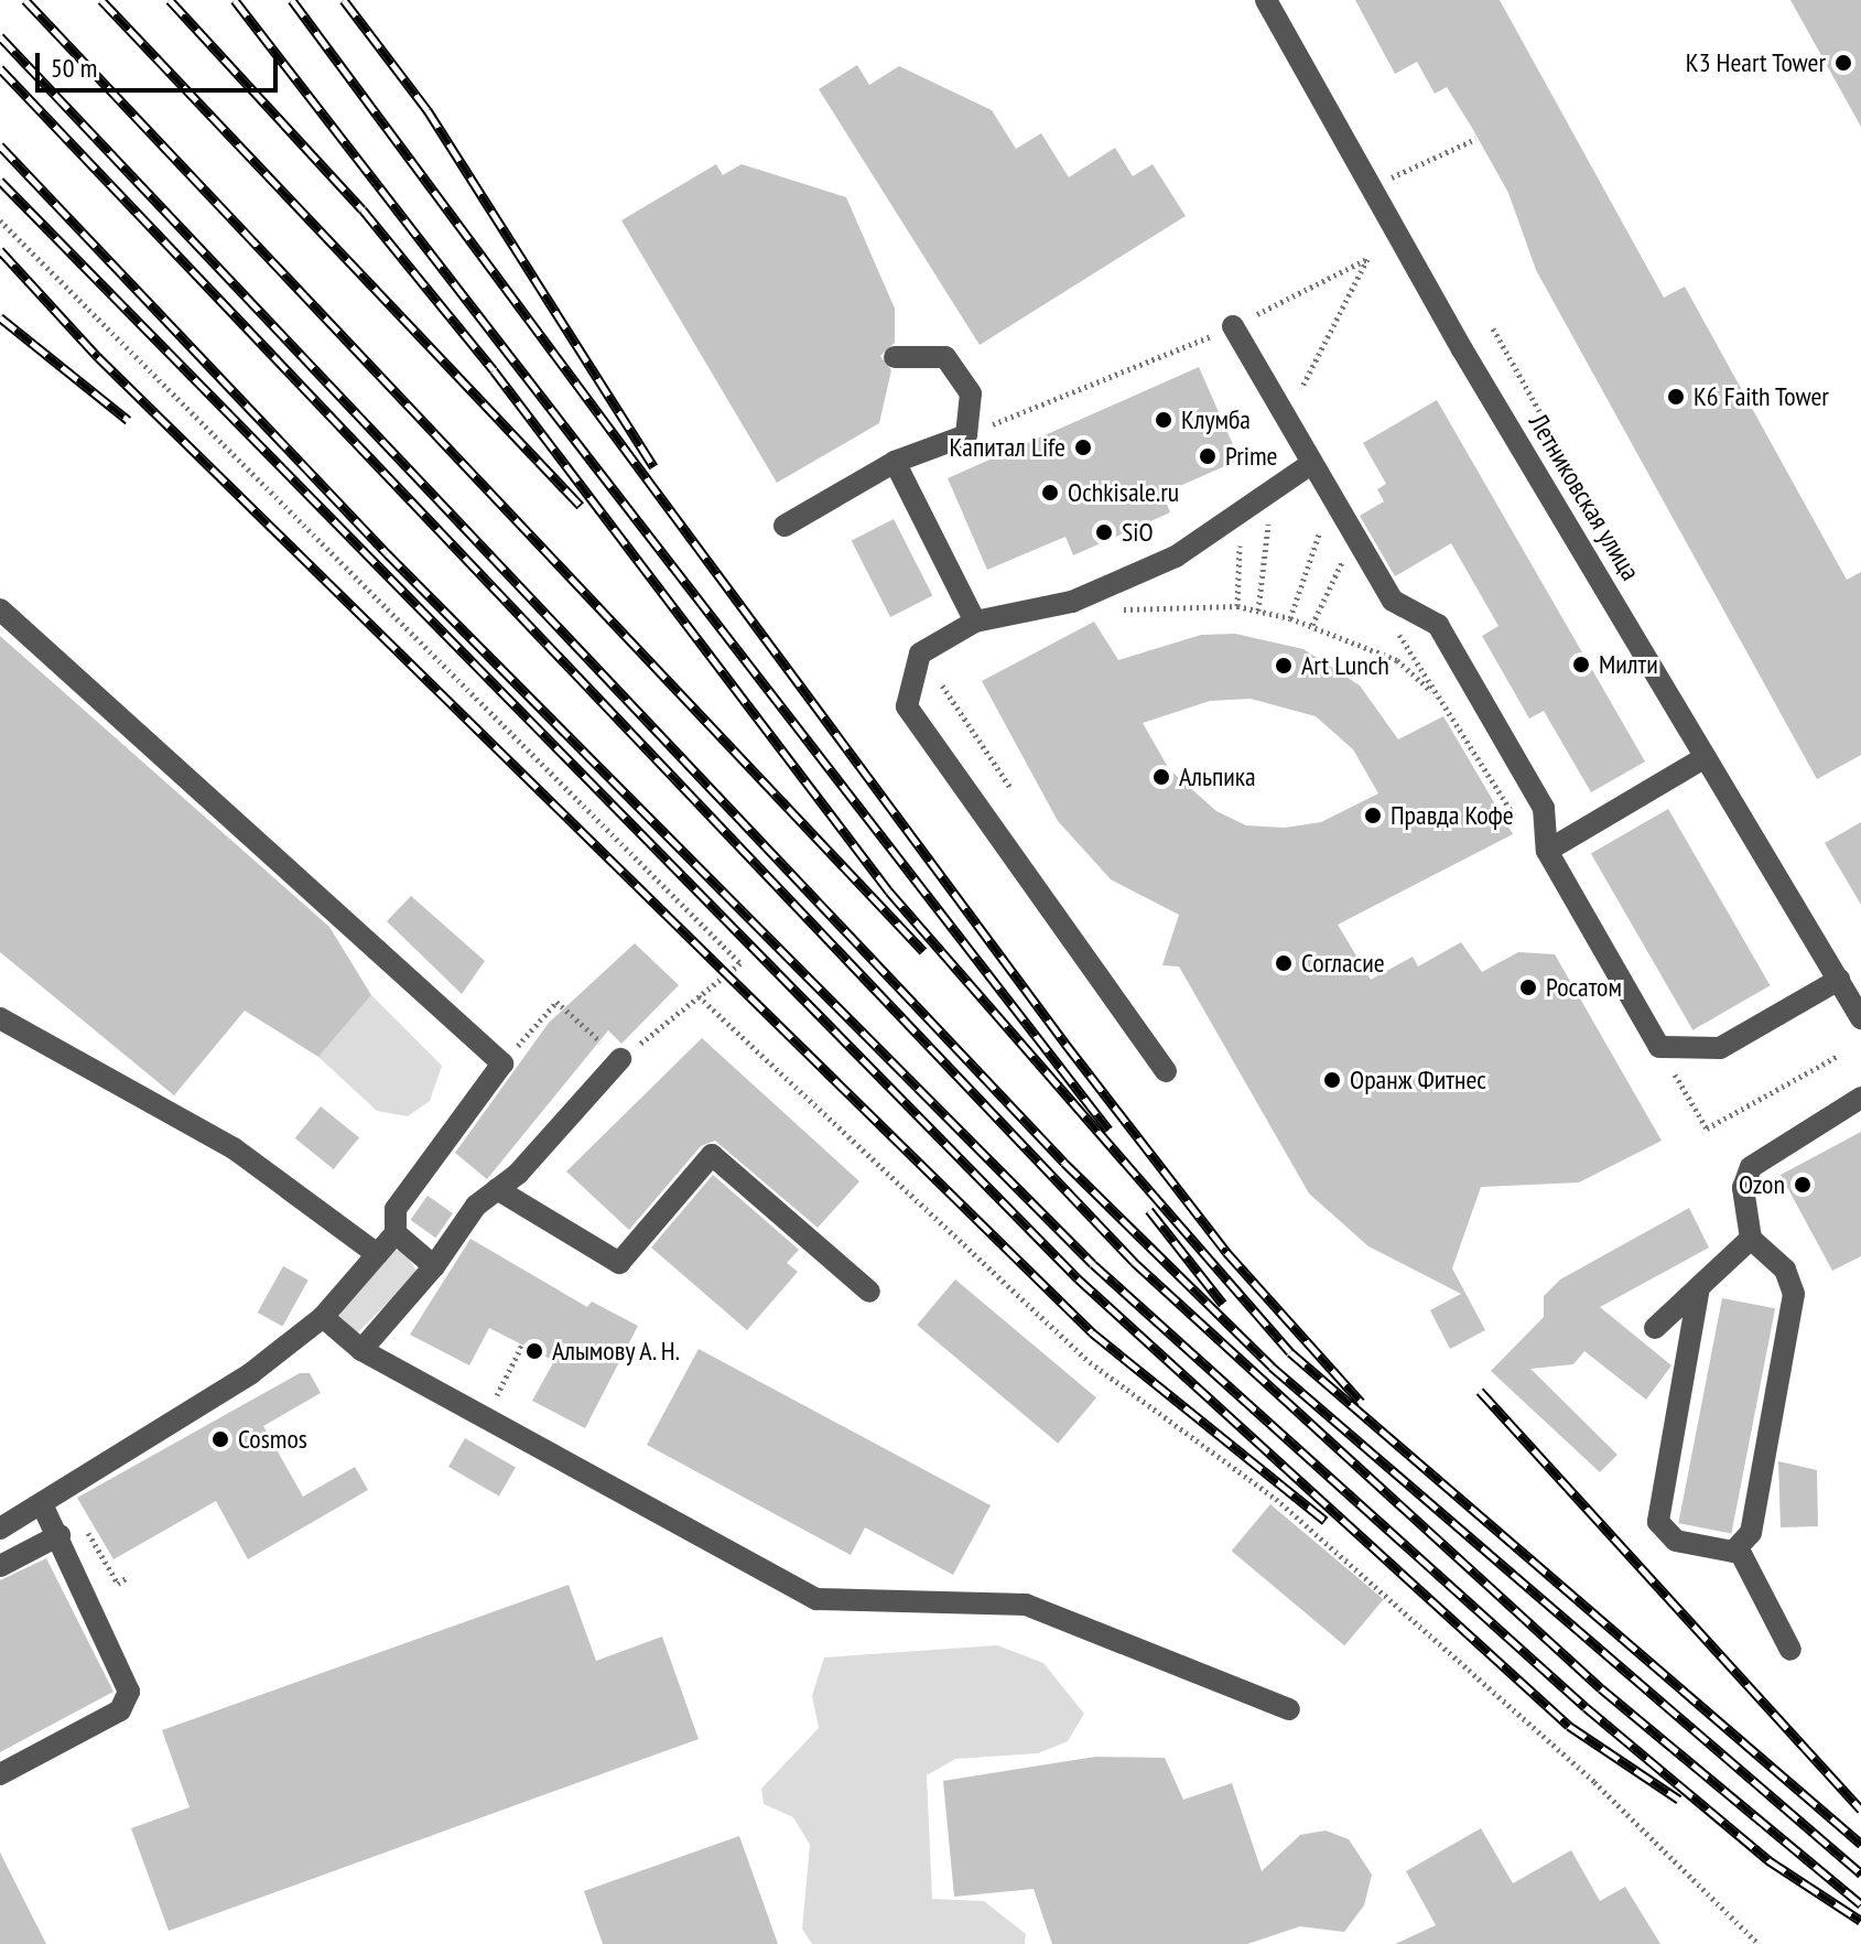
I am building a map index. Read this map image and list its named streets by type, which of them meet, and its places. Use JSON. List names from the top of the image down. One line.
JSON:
{"streets":{"street":["Летниковская улица"]},"places":["К3 Heart Tower","К6 Faith Tower","Клумба","Капитал Life","Prime","Ochkisale.ru","SiO","Милти","Art Lunch","Альпика","Правда Кофе","Согласие","Росатом","Оранж Фитнес","Ozon","Алымову А. Н.","Cosmos"],"scale_bar":"50 m"}
